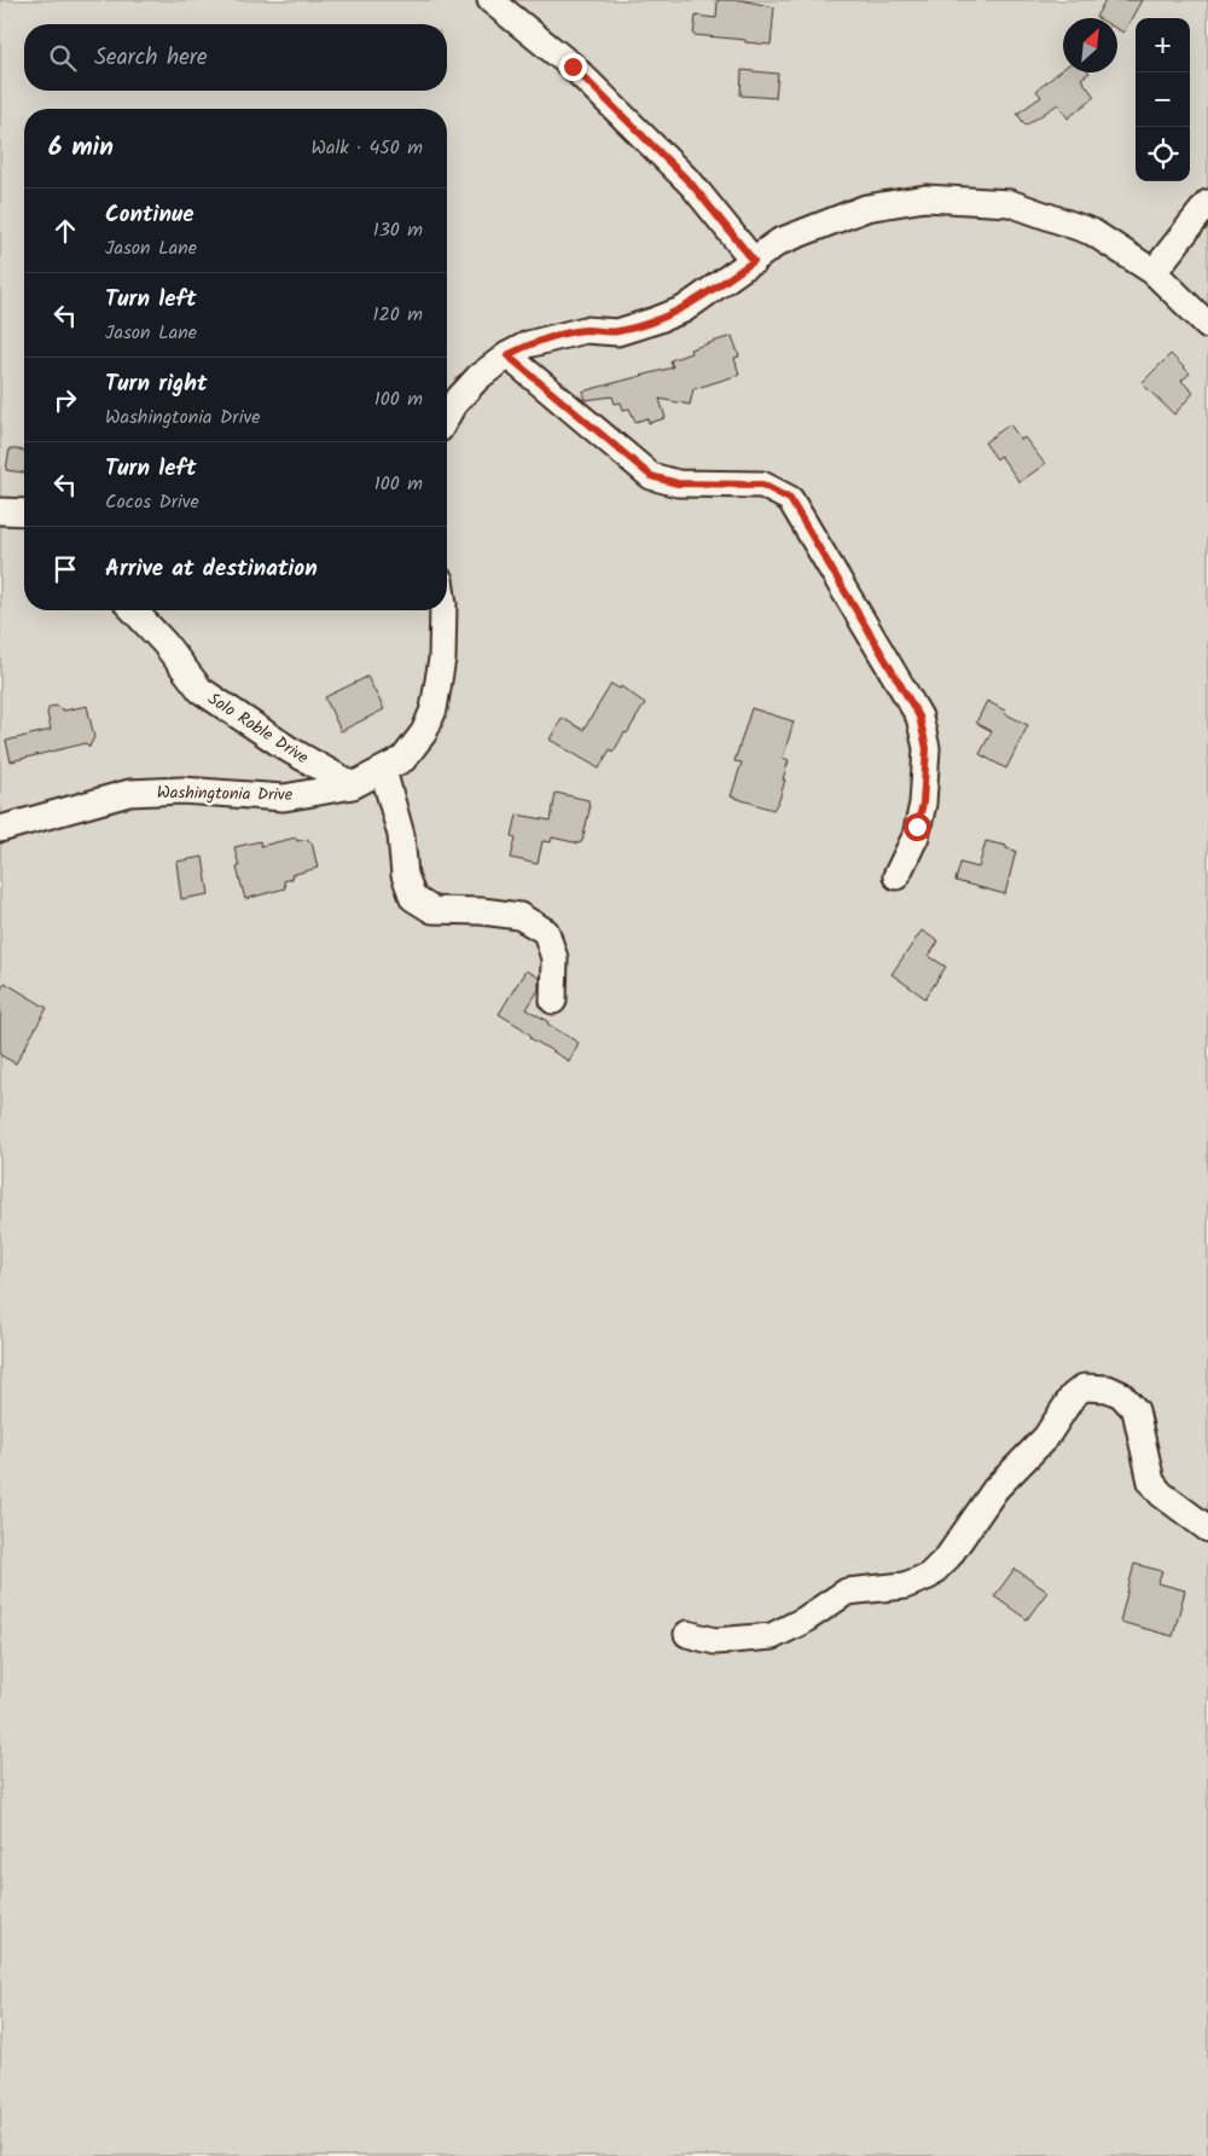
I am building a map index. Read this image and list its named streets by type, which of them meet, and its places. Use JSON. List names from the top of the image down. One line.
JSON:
{"streets":{"street":["Solo Roble Drive","Washingtonia Drive"]},"crossings":[["Solo Roble Drive","Washingtonia Drive"]],"north":"top right","page":{"map_buttons":["+","−"],"search":"Search here","heading":["6 min","Walk · 450 m"],"list":[["Continue","Jason Lane","130 m"],["Turn left","Jason Lane","120 m"],["Turn right","Washingtonia Drive","100 m"],["Turn left","Cocos Drive","100 m"],"Arrive at destination"]}}
